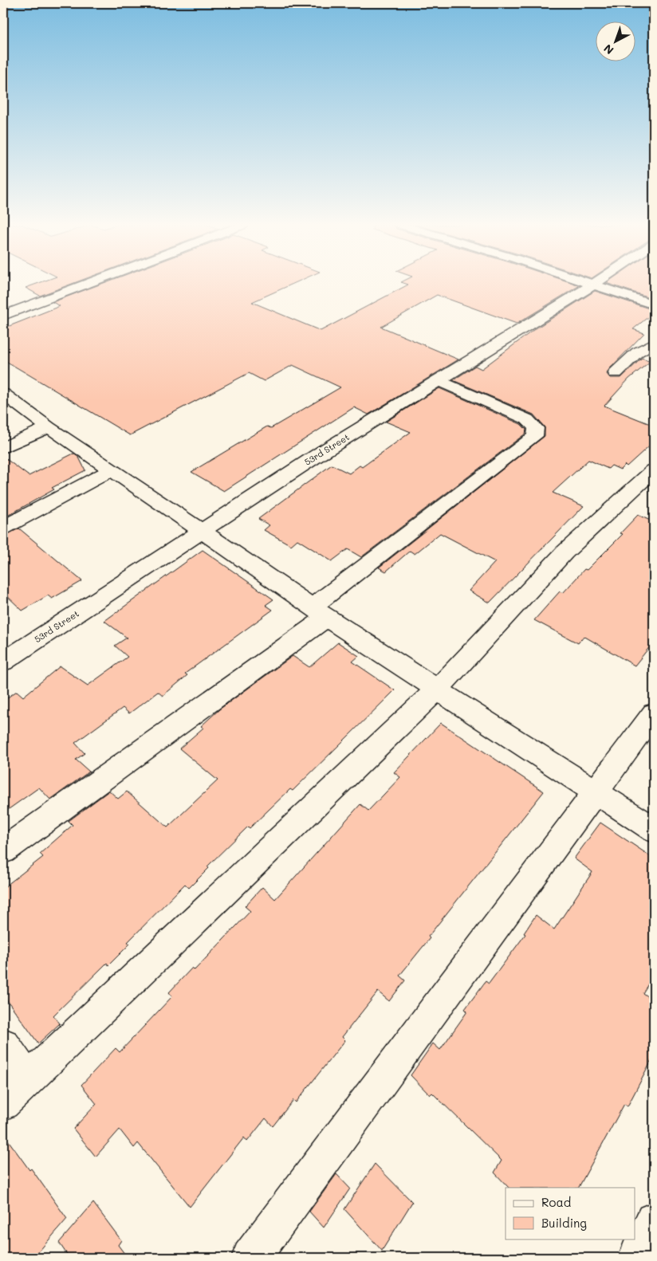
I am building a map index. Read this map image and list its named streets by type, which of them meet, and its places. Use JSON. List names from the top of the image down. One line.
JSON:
{"streets":{"street":["53rd Street"]},"legend":["Road","Building"],"north":"bottom left"}
